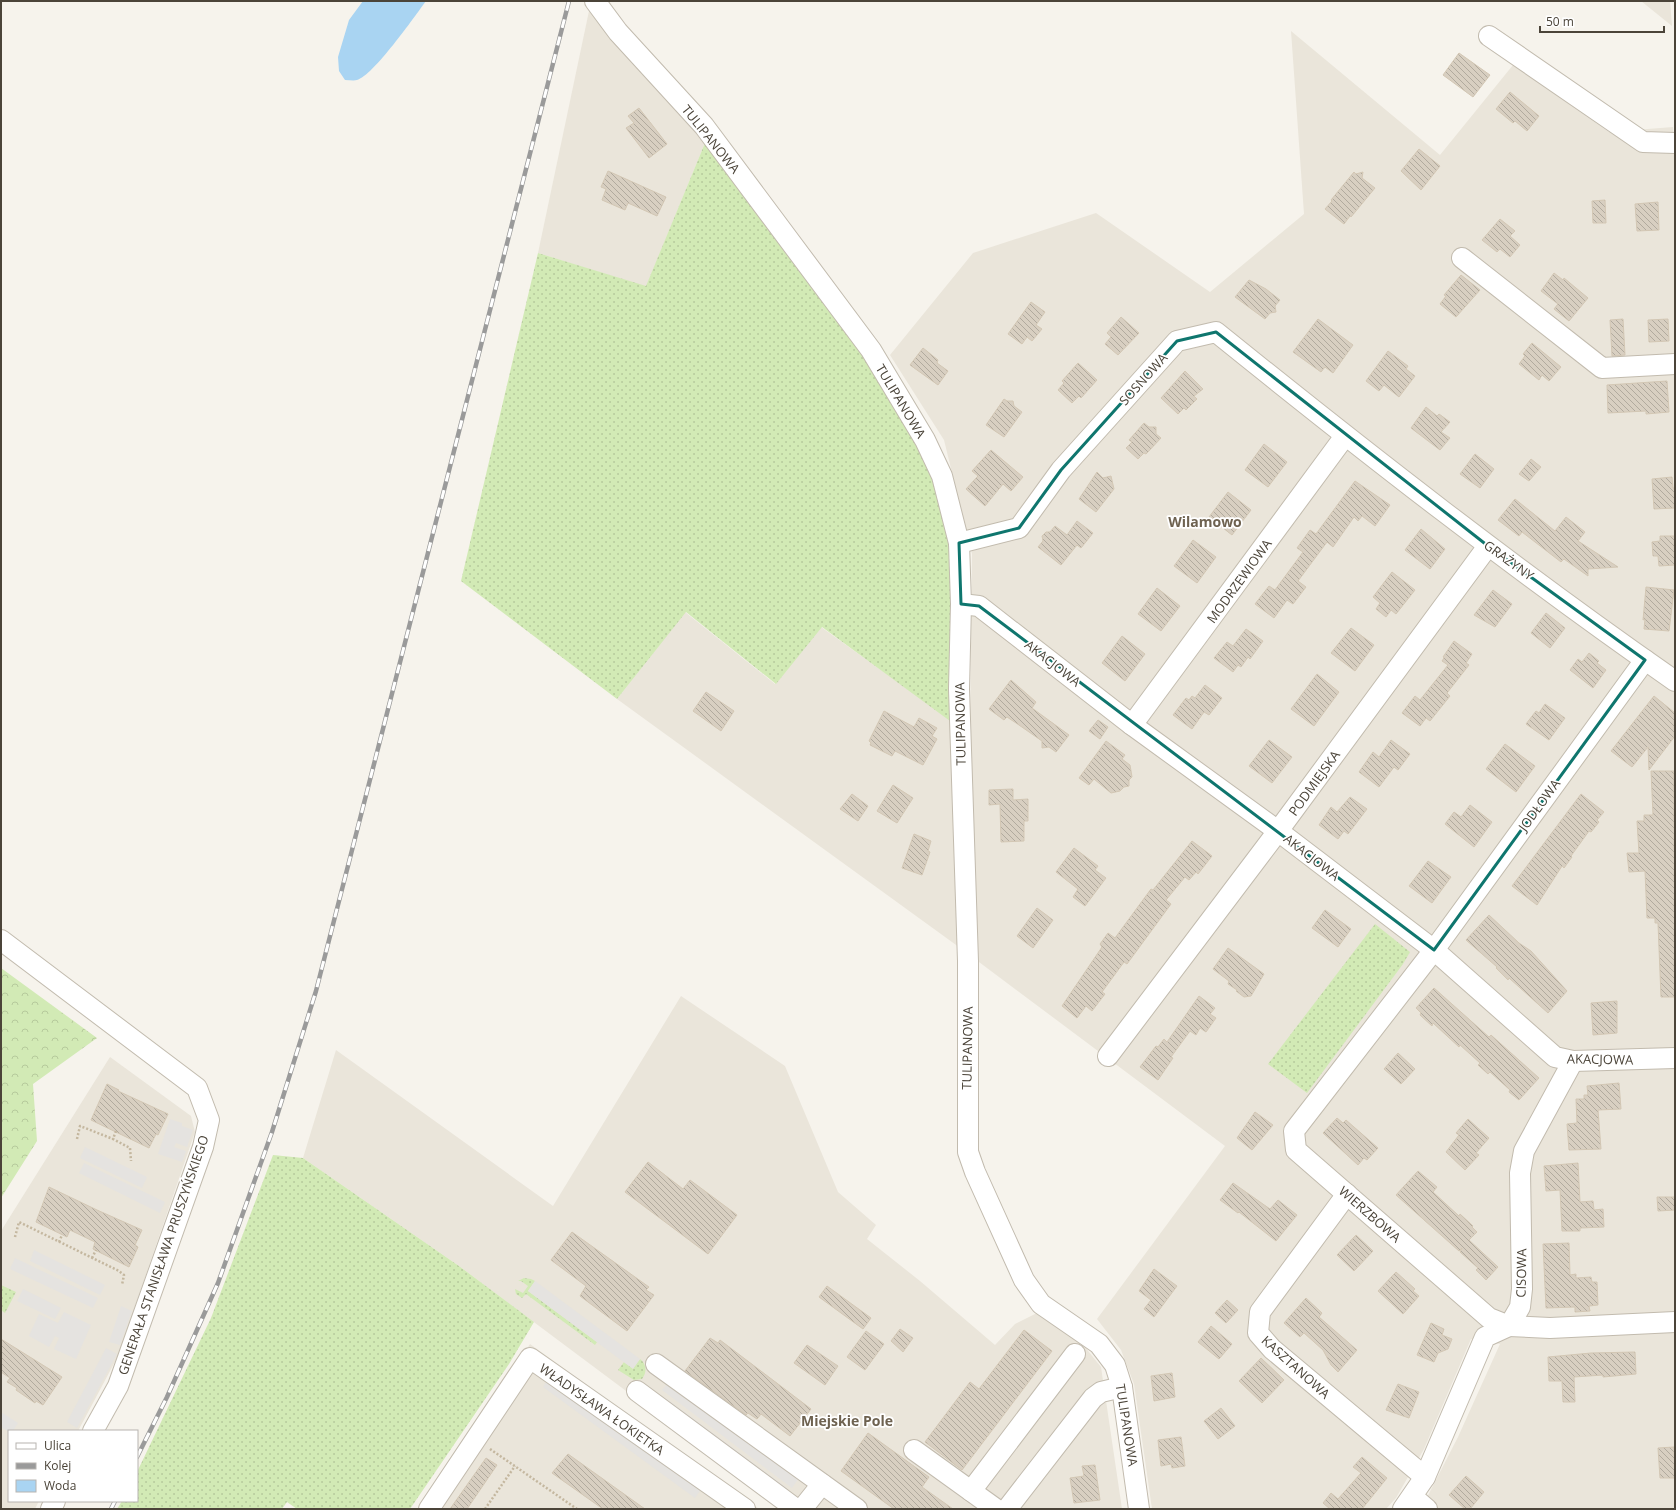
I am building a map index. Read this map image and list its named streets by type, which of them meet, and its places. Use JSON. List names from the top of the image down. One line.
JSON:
{"streets":{"street":["TULIPANOWA","SOSNOWA","GRAŻYNY","MODRZEWIOWA","AKACJOWA","PODMIEJSKA","JODŁOWA","WIERZBOWA","GENERAŁA STANISŁAWA PRUSZYŃSKIEGO","CISOWA","KASZTANOWA","WŁADYSŁAWA ŁOKIETKA"]},"crossings":[["TULIPANOWA","SOSNOWA"],["TULIPANOWA","AKACJOWA"],["SOSNOWA","GRAŻYNY"],["SOSNOWA","MODRZEWIOWA"],["GRAŻYNY","MODRZEWIOWA"],["GRAŻYNY","PODMIEJSKA"],["GRAŻYNY","JODŁOWA"],["MODRZEWIOWA","AKACJOWA"],["AKACJOWA","PODMIEJSKA"],["AKACJOWA","JODŁOWA"],["AKACJOWA","WIERZBOWA"],["AKACJOWA","CISOWA"],["JODŁOWA","WIERZBOWA"],["WIERZBOWA","CISOWA"],["WIERZBOWA","KASZTANOWA"]],"districts":["Wilamowo","Miejskie Pole"],"legend":["Ulica","Kolej","Woda"],"scale_bar":"50 m"}
